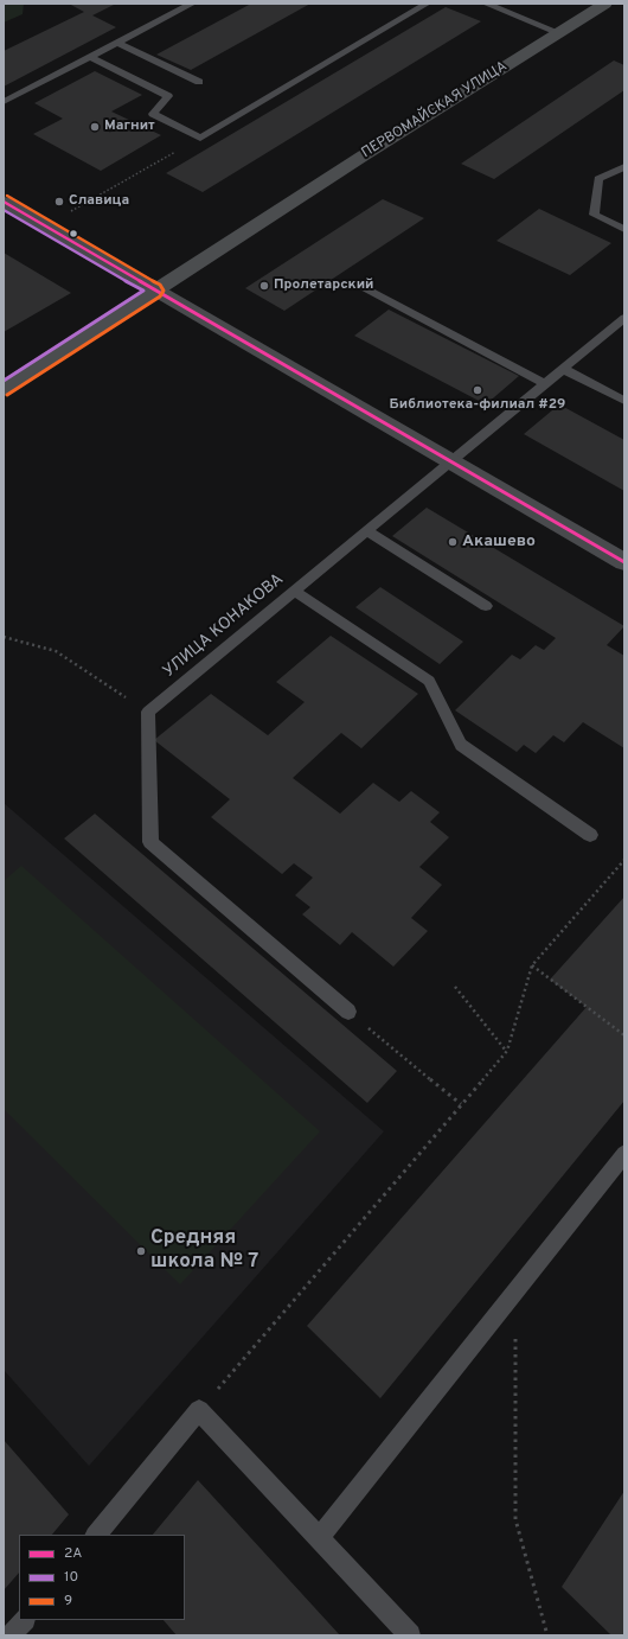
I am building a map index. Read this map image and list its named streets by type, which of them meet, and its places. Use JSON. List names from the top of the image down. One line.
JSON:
{"streets":{"main road":["ПЕРВОМАЙСКАЯ УЛИЦА"],"lane":["УЛИЦА КОНАКОВА"]},"places":["Магнит","Славица","Пролетарский","Библиотека-филиал #29","Акашево","Средняя школа № 7"],"lines":["transit line 9","transit line 2А","transit line 10"],"legend":["2А","10","9"]}
